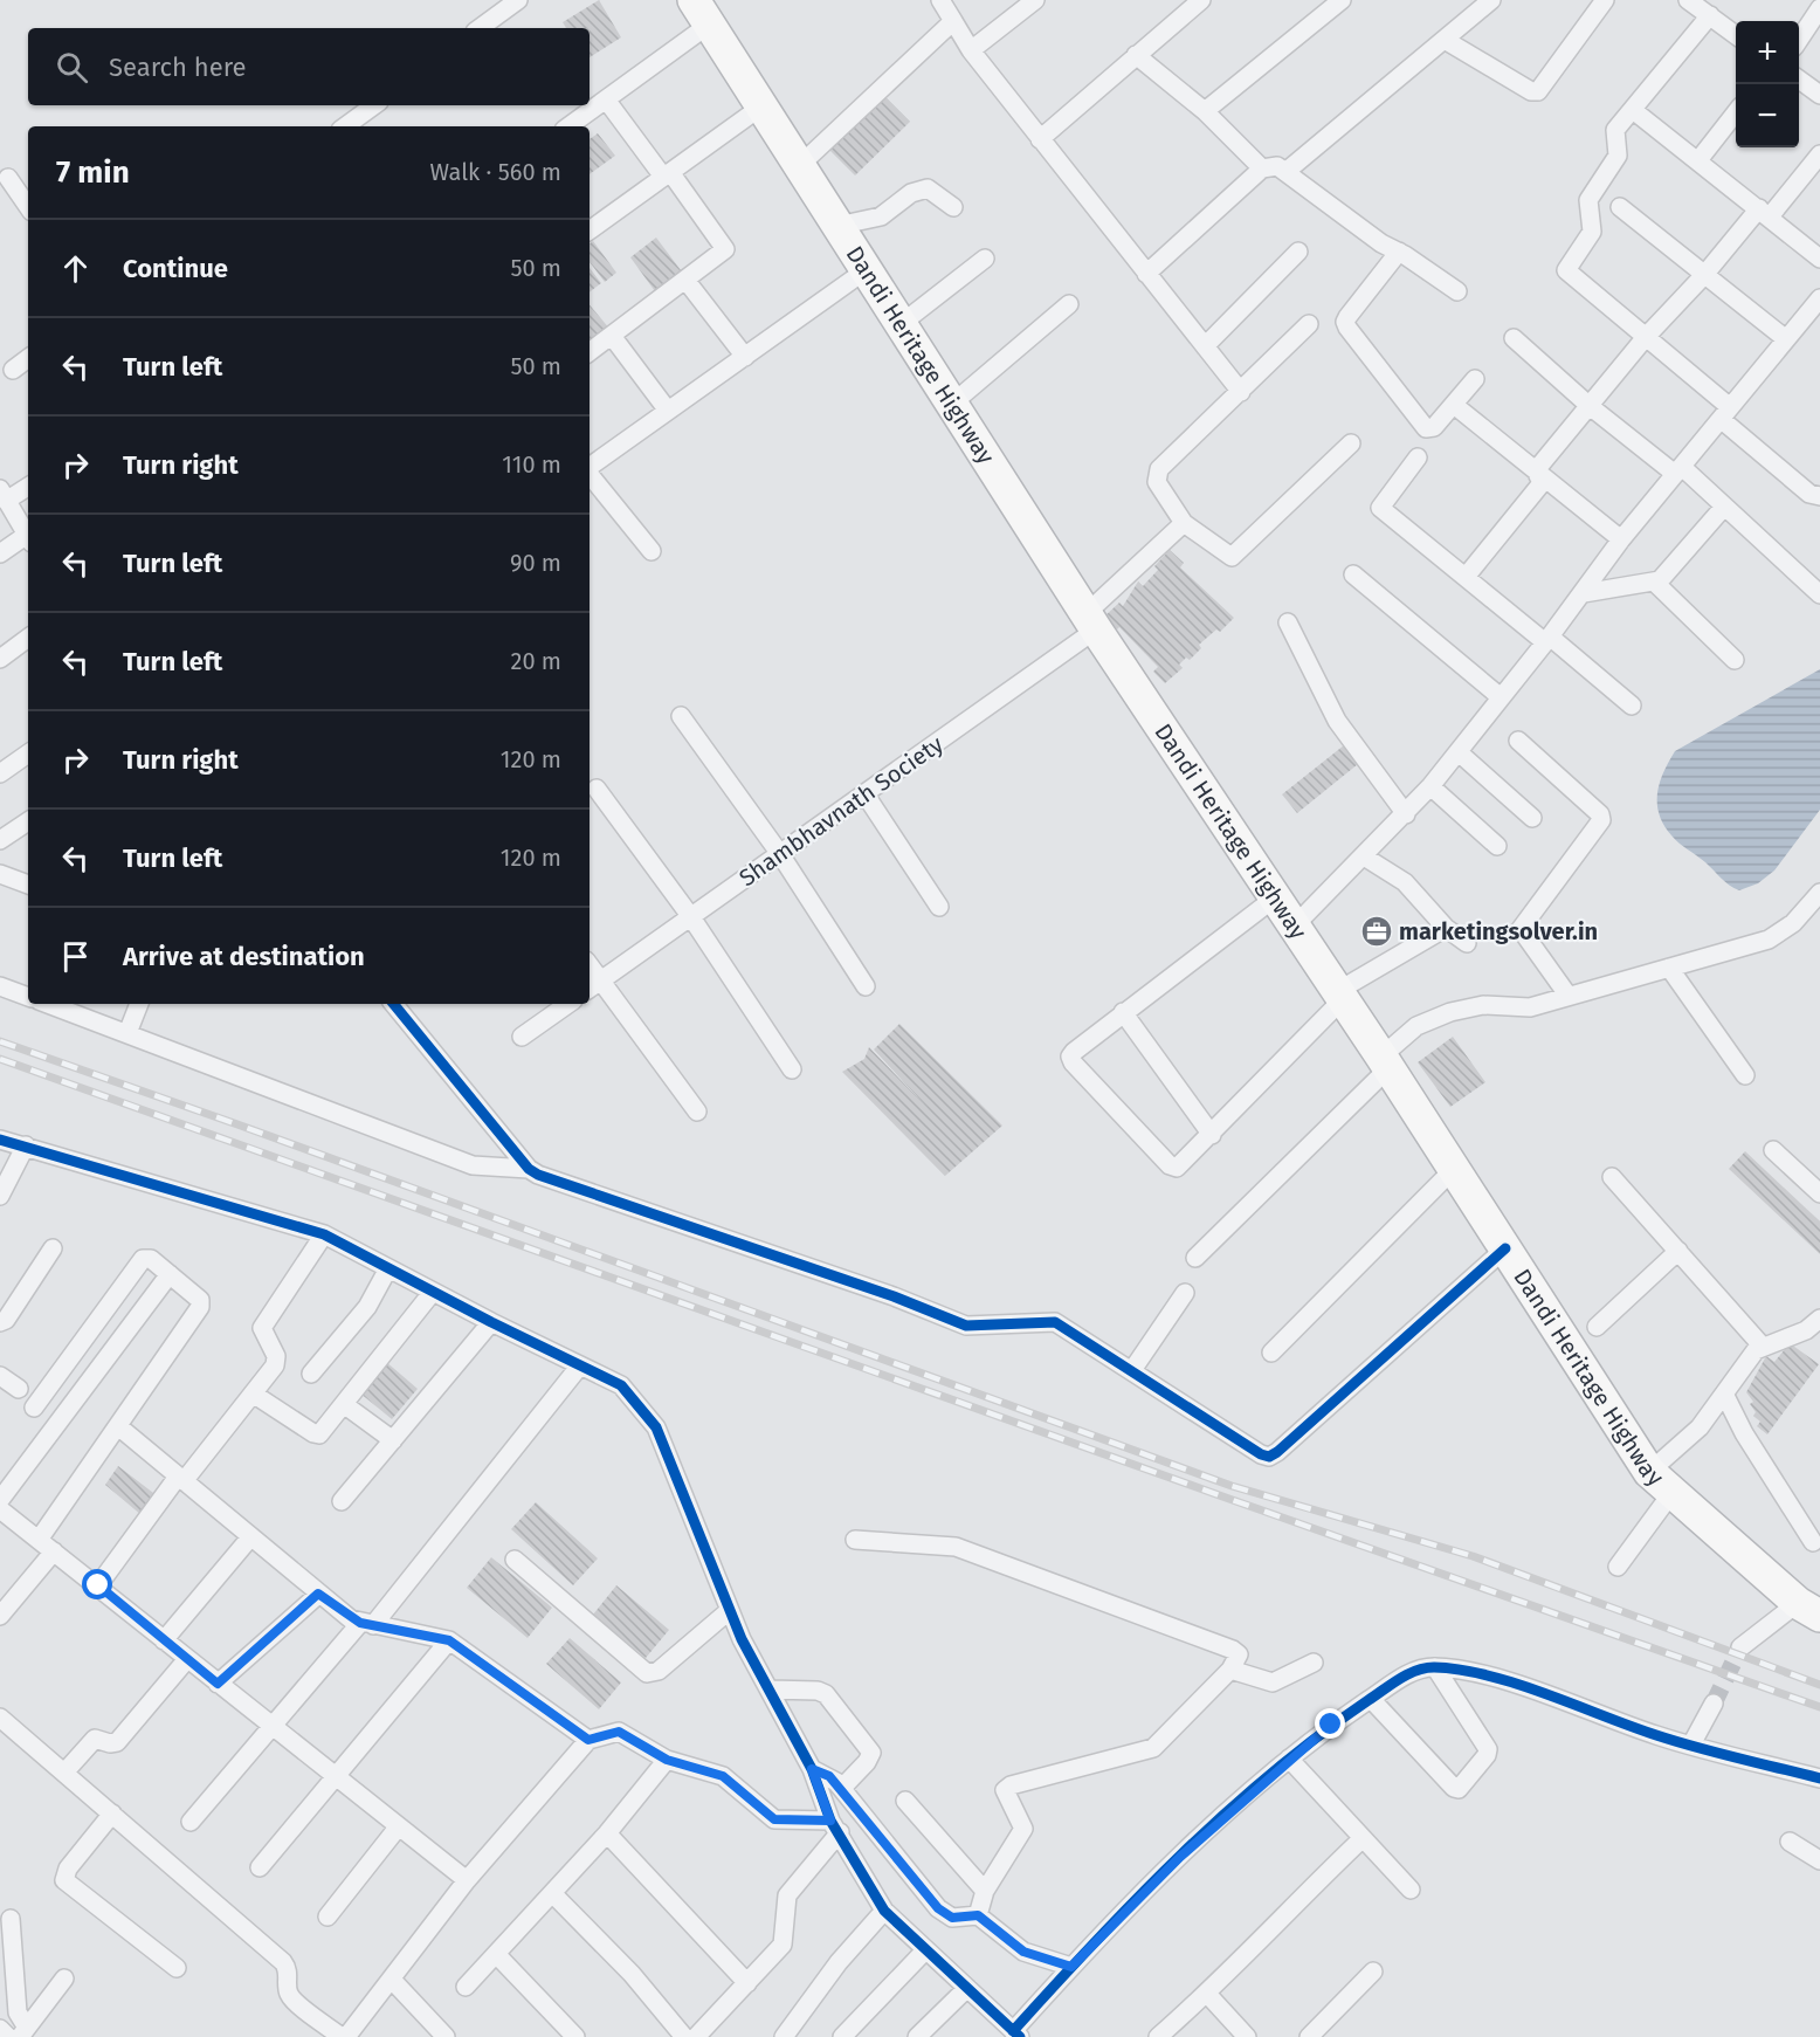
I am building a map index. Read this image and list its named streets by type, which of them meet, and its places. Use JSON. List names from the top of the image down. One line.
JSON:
{"streets":{"highway":["Dandi Heritage Highway"],"street":["Shambhavnath Society"]},"crossings":[["Dandi Heritage Highway","Shambhavnath Society"]],"places":{"office":["marketingsolver.in"]},"page":{"map_buttons":["+","−"],"search":"Search here","heading":["7 min","Walk · 560 m"],"list":[["Continue","50 m"],["Turn left","50 m"],["Turn right","110 m"],["Turn left","90 m"],["Turn left","20 m"],["Turn right","120 m"],["Turn left","120 m"],"Arrive at destination"]}}
